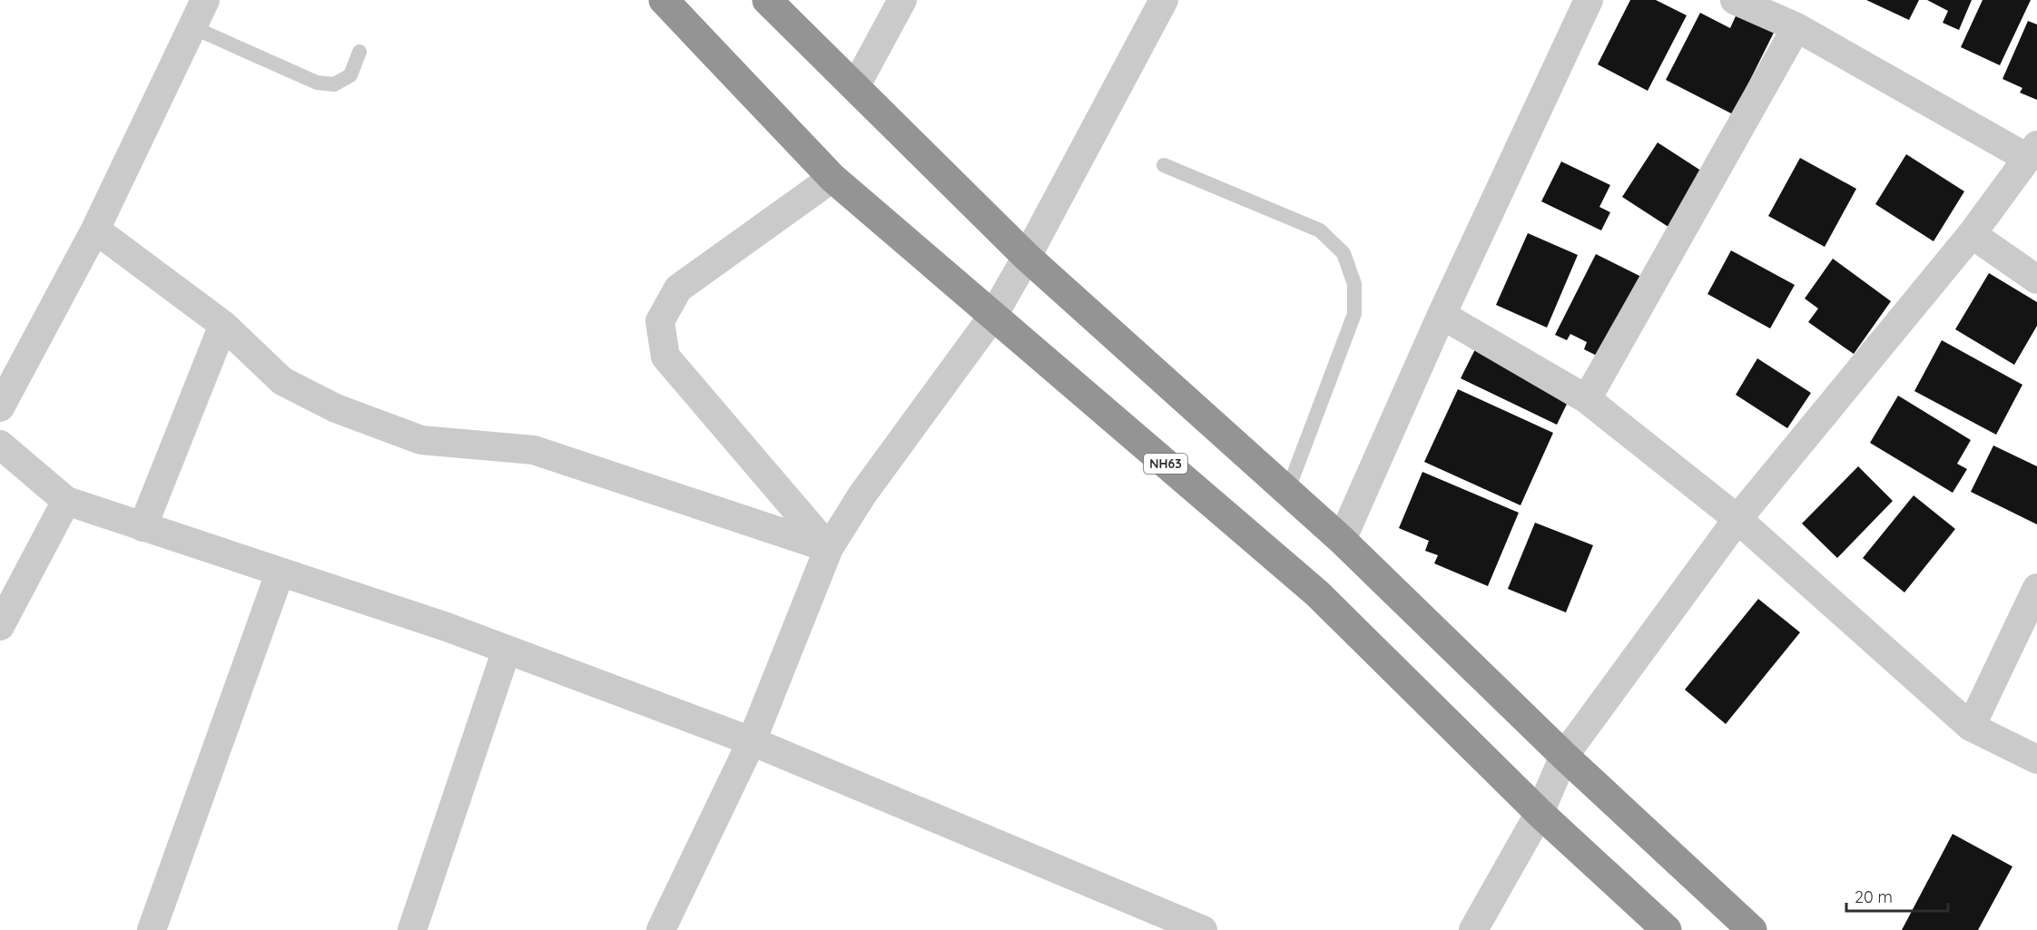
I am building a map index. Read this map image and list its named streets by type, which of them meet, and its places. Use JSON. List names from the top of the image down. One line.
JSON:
{"streets":{"highway":["NH63"]},"scale_bar":"20 m"}
